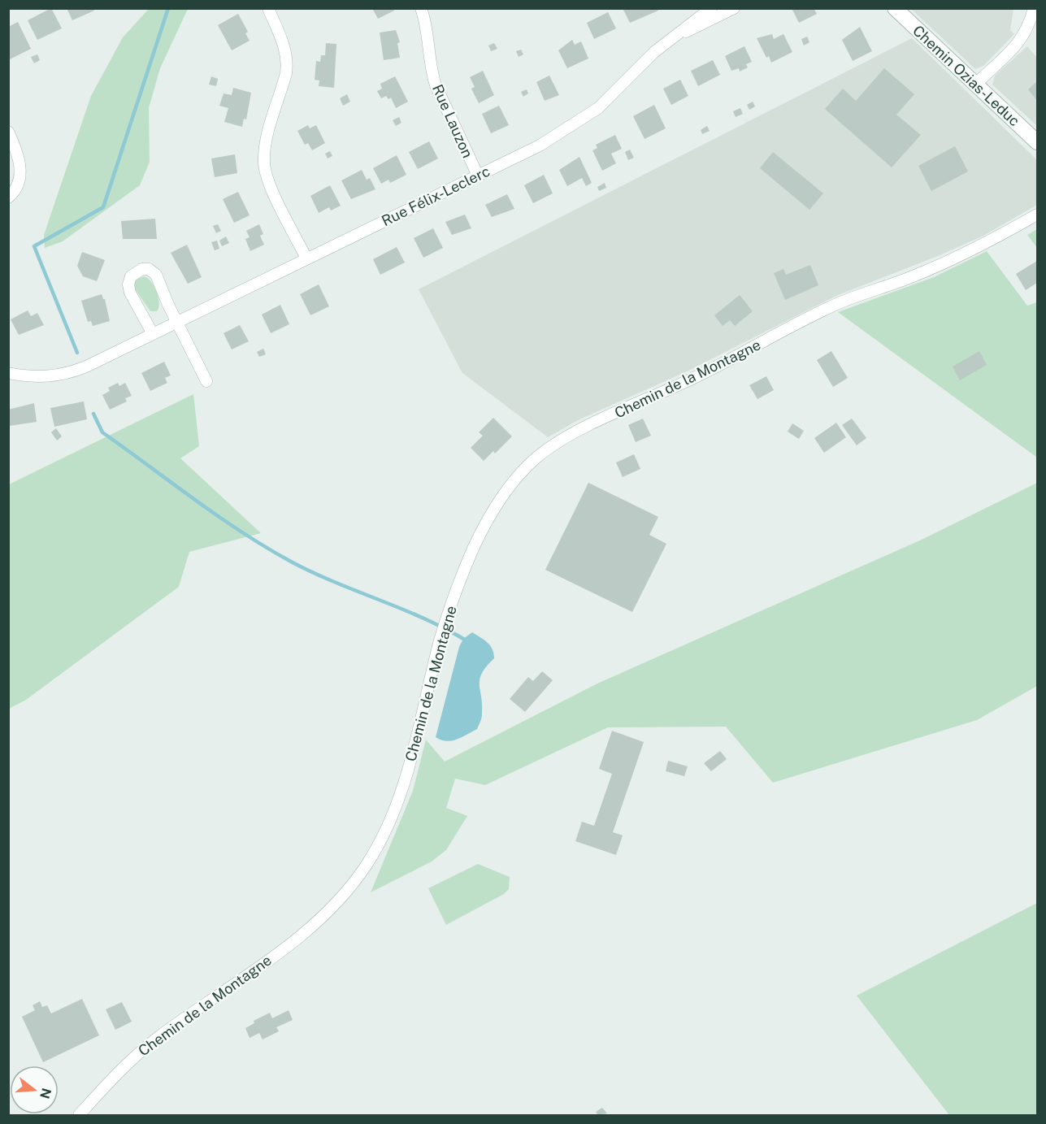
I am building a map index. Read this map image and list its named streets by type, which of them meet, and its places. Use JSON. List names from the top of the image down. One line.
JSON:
{"streets":{"street":["Chemin Ozias-Leduc","Rue Lauzon","Rue Félix-Leclerc","Chemin de la Montagne"]},"crossings":[["Rue Lauzon","Rue Félix-Leclerc"]],"north":"right"}
